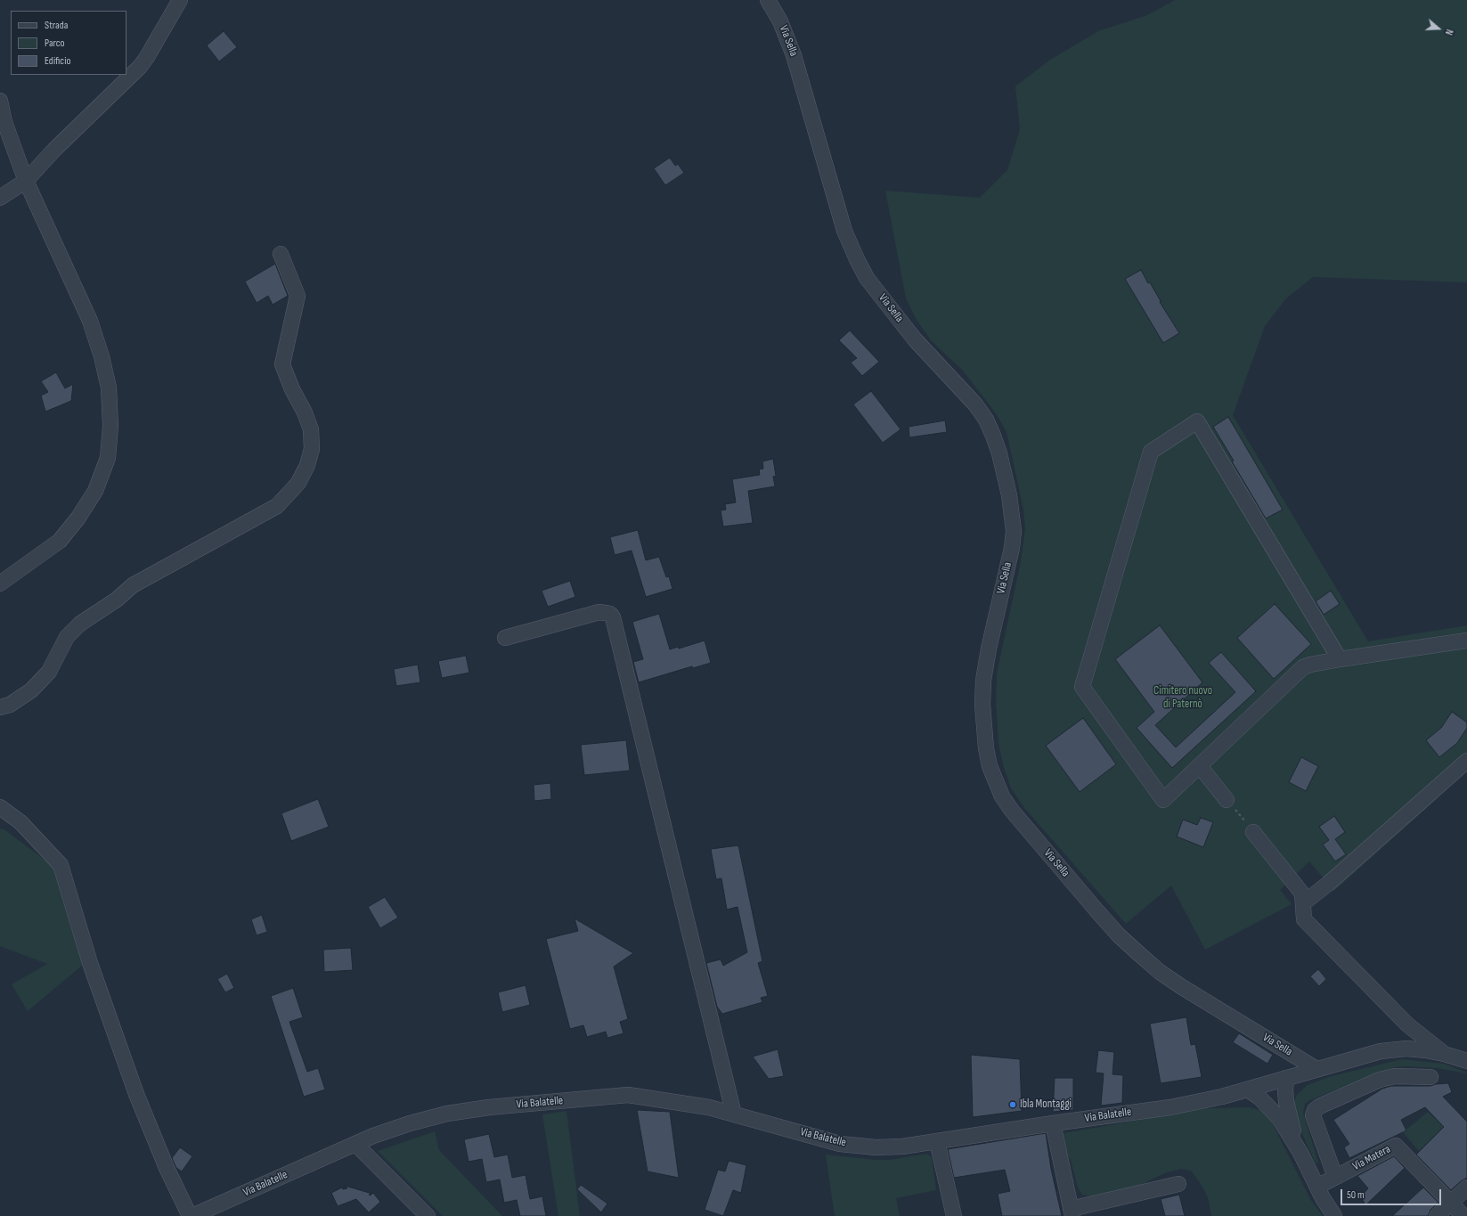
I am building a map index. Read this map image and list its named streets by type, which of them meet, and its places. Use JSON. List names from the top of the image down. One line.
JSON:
{"streets":{"street":["Via Sella","Via Balatelle","Via Matera"]},"crossings":[["Via Sella","Via Balatelle"]],"parks":["Cimitero nuovo di Paternò"],"places":["Ibla Montaggi"],"legend":["Strada","Parco","Edificio"],"scale_bar":"50 m","north":"right"}
